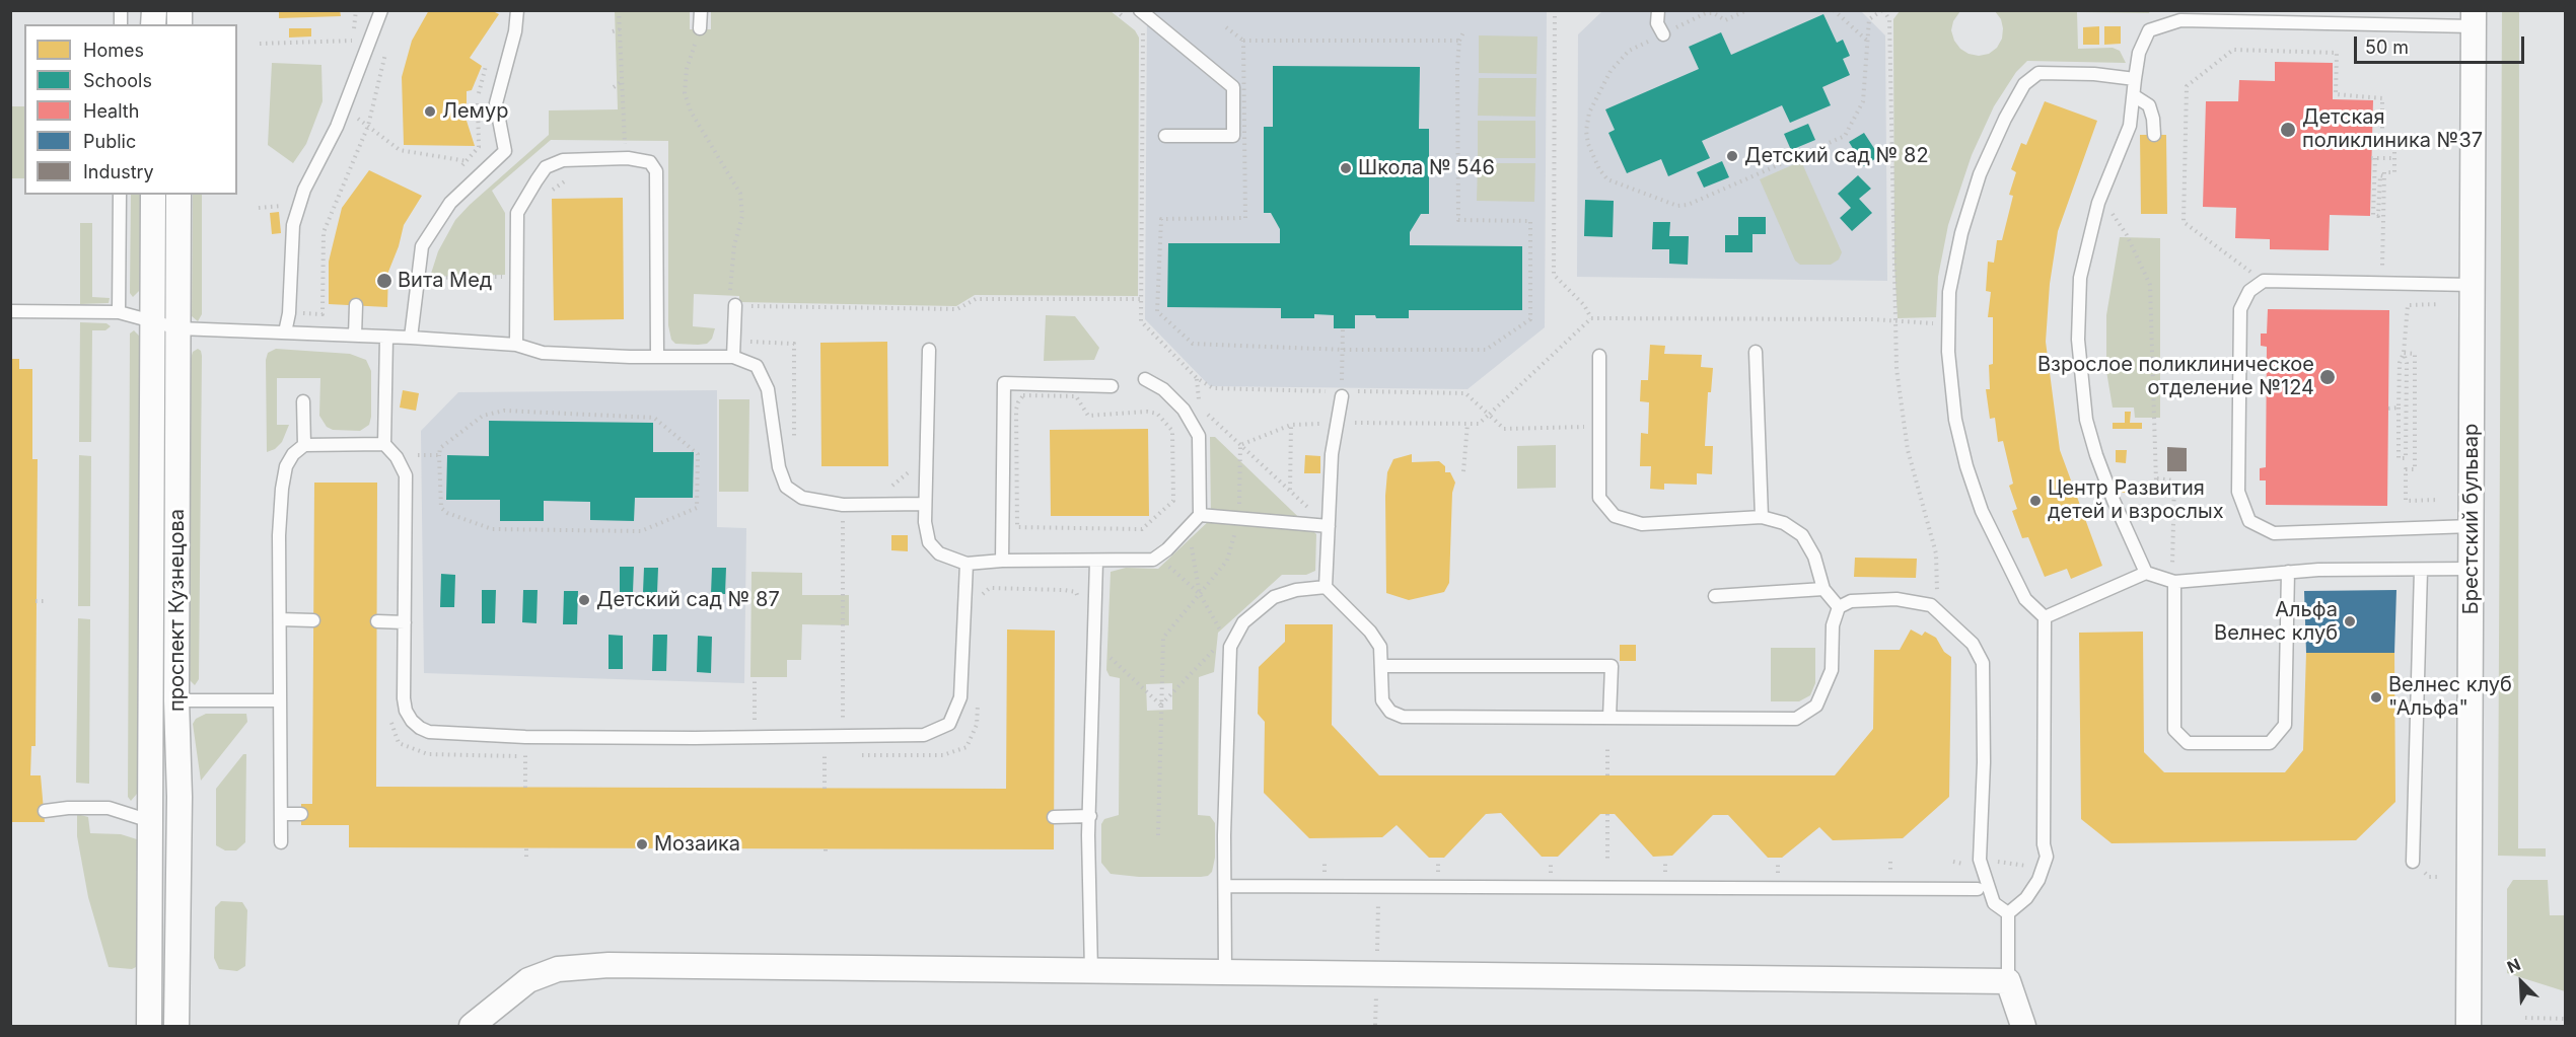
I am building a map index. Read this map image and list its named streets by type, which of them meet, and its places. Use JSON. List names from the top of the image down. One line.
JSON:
{"streets":{"street":["Брестский бульвар","проспект Кузнецова"]},"places":["Лемур","Детская поликлиника №37","Детский сад № 82","Школа № 546","Вита Мед","Взрослое поликлиническое отделение №124","Центр Развития детей и взрослых","Детский сад № 87","Альфа Велнес клуб","Велнес клуб \"Альфа\"","Мозаика"],"legend":["Homes","Schools","Health","Public","Industry"],"scale_bar":"50 m","north":"top left"}
